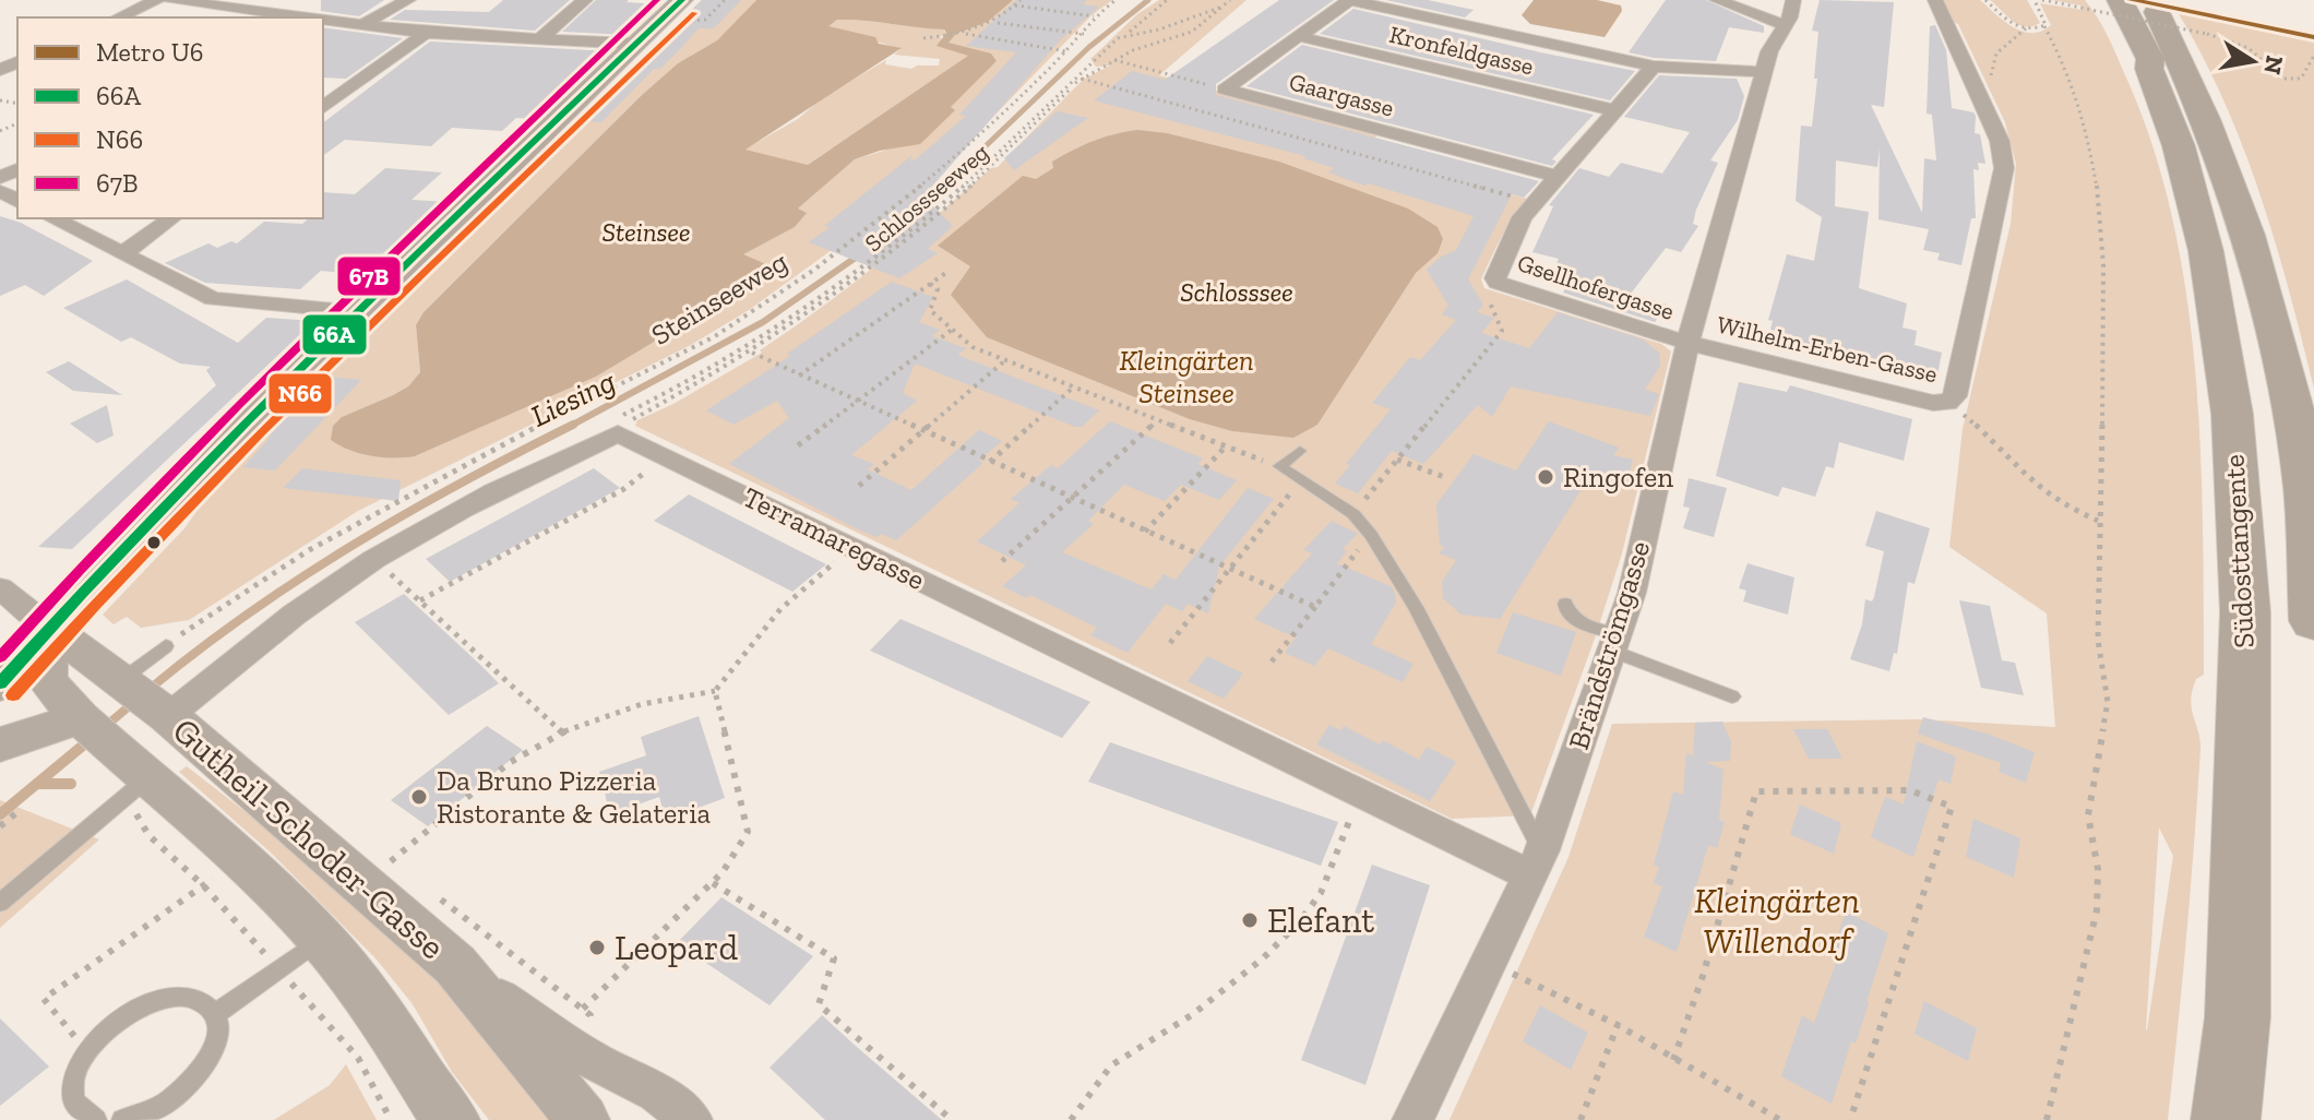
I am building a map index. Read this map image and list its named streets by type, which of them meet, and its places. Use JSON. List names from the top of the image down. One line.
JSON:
{"streets":{"highway":["Südosttangente"],"street":["Kronfeldgasse","Gaargasse","Gsellhofergasse","Wilhelm-Erben-Gasse","Terramaregasse","Brändströmgasse","Gutheil-Schoder-Gasse"],"path":["Schlossseeweg","Steinseeweg"]},"crossings":[["Kronfeldgasse","Gsellhofergasse"],["Gaargasse","Gsellhofergasse"],["Schlossseeweg","Terramaregasse"],["Gsellhofergasse","Wilhelm-Erben-Gasse"],["Gsellhofergasse","Brändströmgasse"],["Wilhelm-Erben-Gasse","Brändströmgasse"],["Terramaregasse","Brändströmgasse"]],"water":["Steinsee","Schlosssee","Liesing"],"parks":["Kleingärten Steinsee","Kleingärten Willendorf"],"places":["Ringofen","Da Bruno Pizzeria Ristorante & Gelateria","Elefant","Leopard"],"lines":["metro line U6","transit line 66A","transit line 67B","transit line N66"],"legend":["Metro U6","66A","N66","67B"],"north":"right"}
